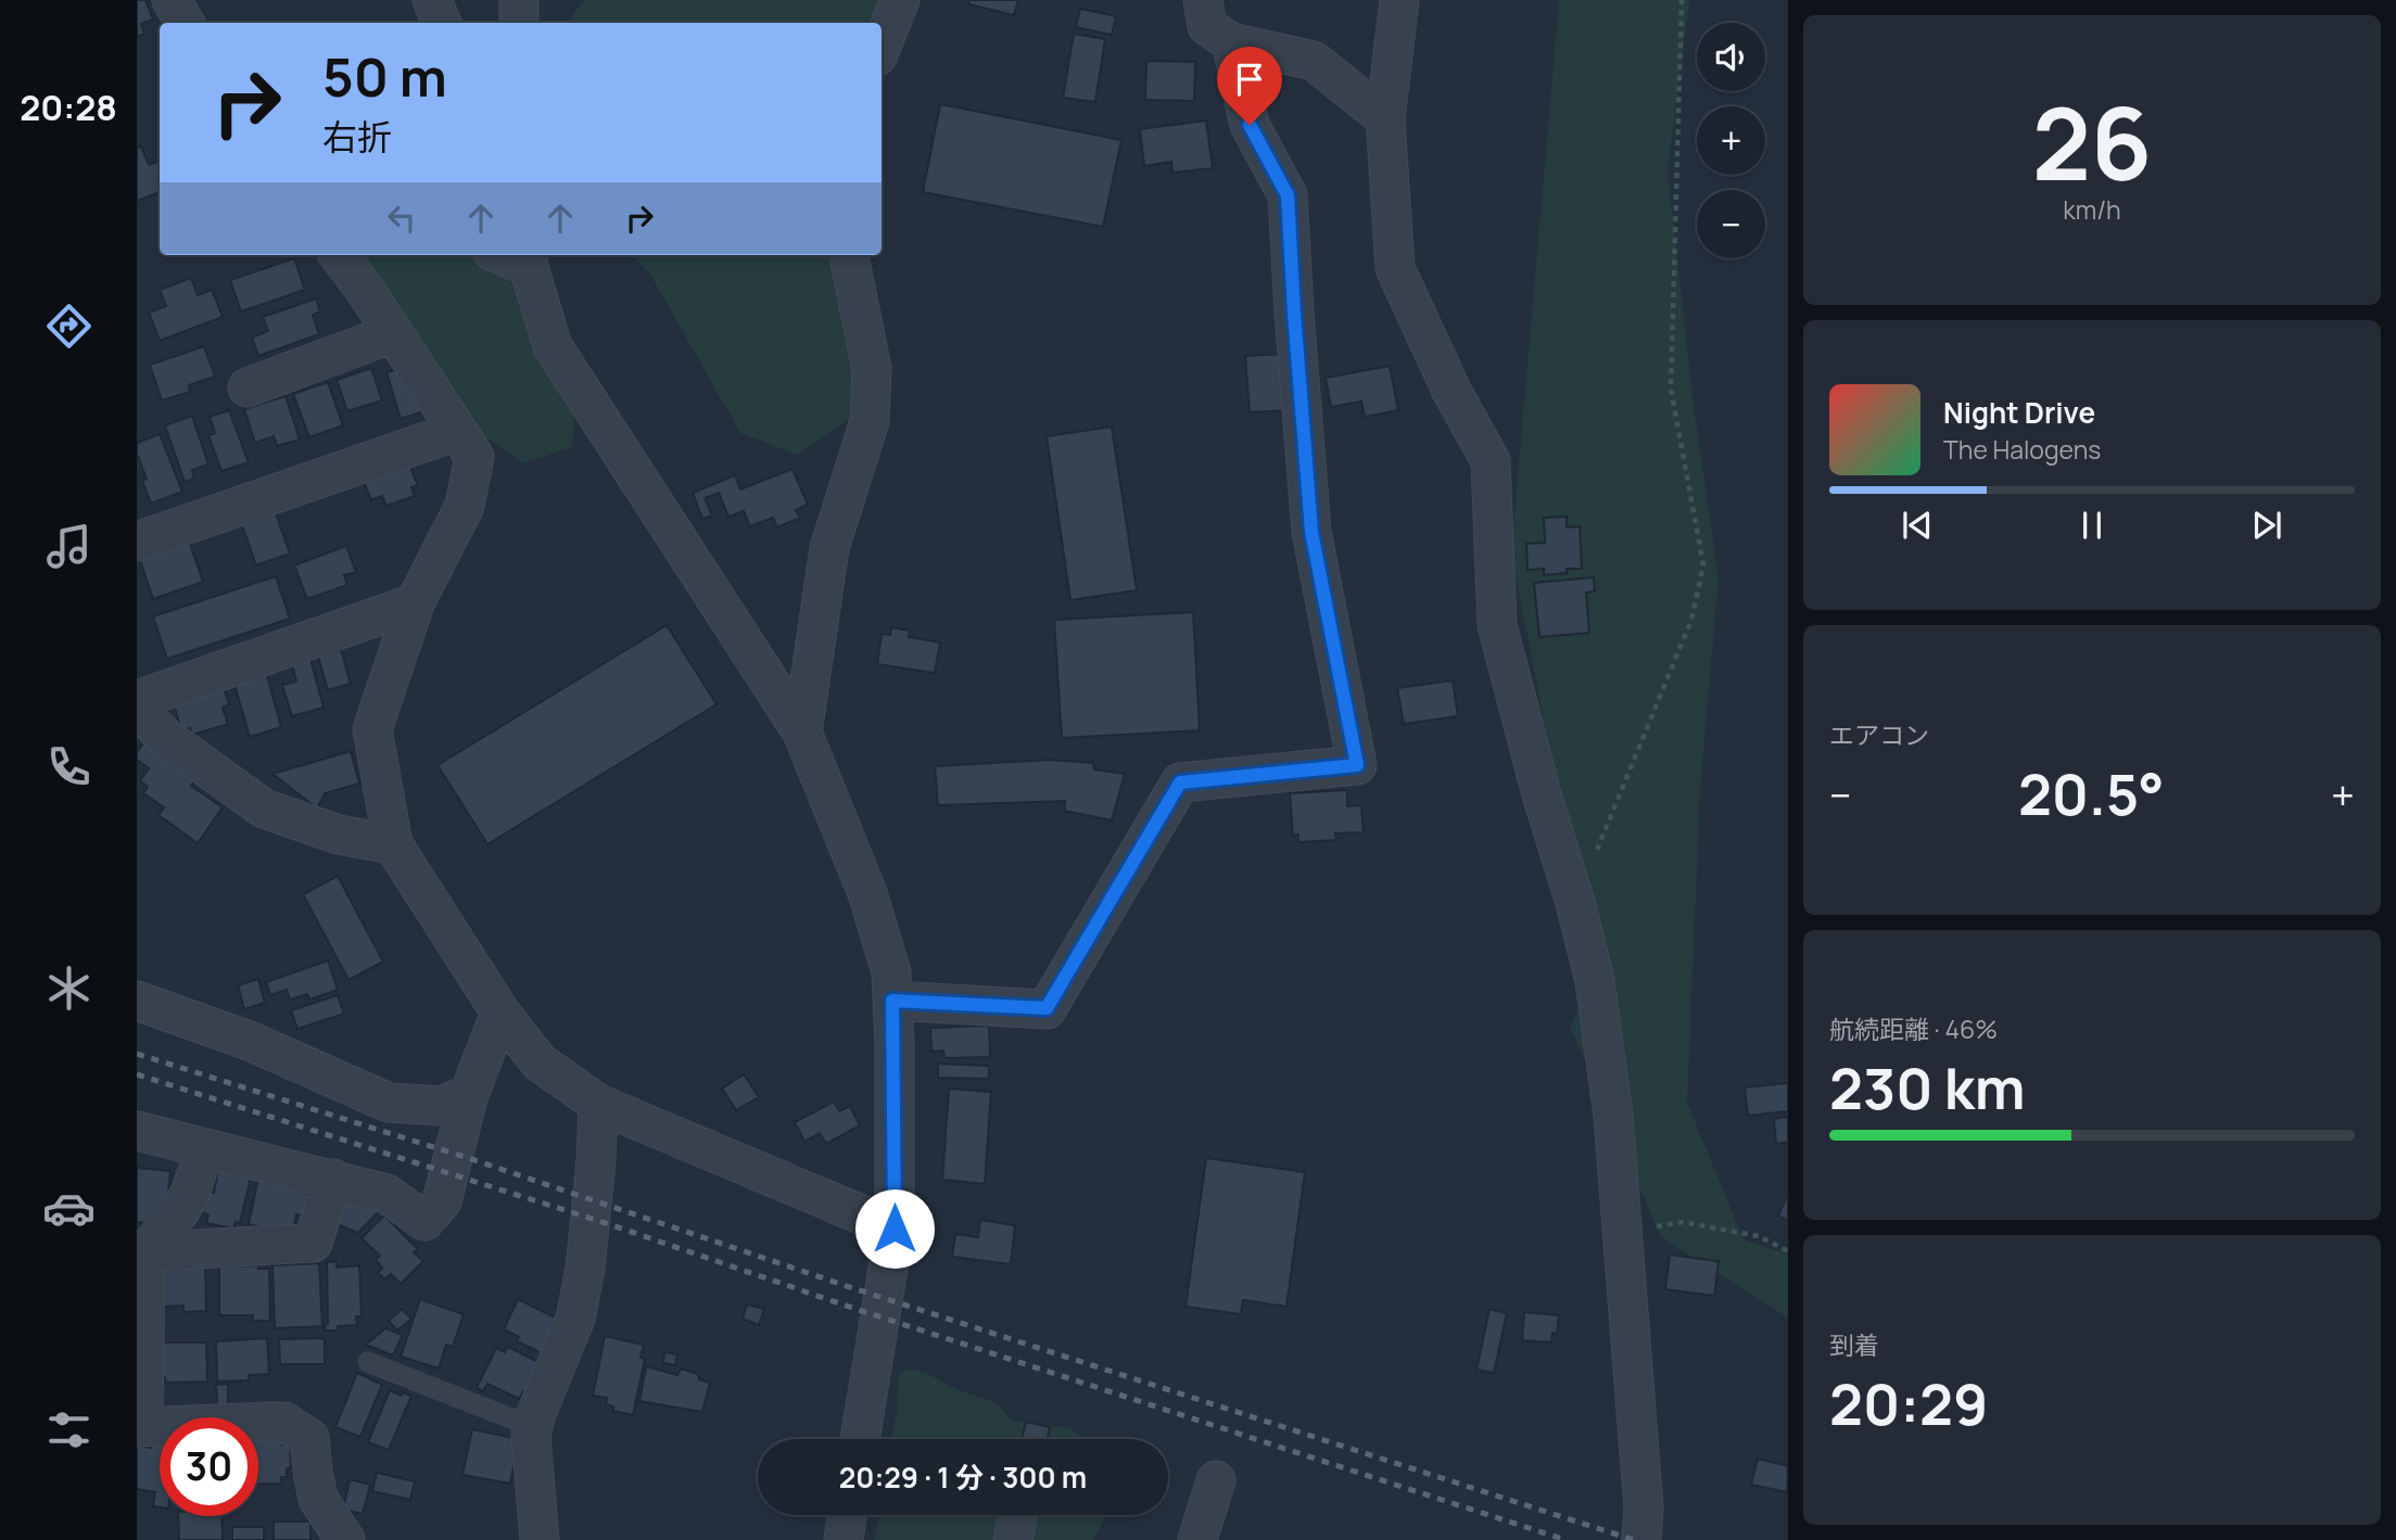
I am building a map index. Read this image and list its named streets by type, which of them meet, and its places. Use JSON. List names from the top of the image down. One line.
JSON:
{"page":{"tabs":"20:28","tile":[["26","km/h"],"エアコン",["航続距離 · 46%","230 km"],["到着","20:29"]],"map_buttons":["+","−"],"turn":["50 m","右折"],"song":["Night Drive","The Halogens"],"heat":["−","20.5°","+"],"limit":"30","trip":"20:29 · 1 分 · 300 m"}}
